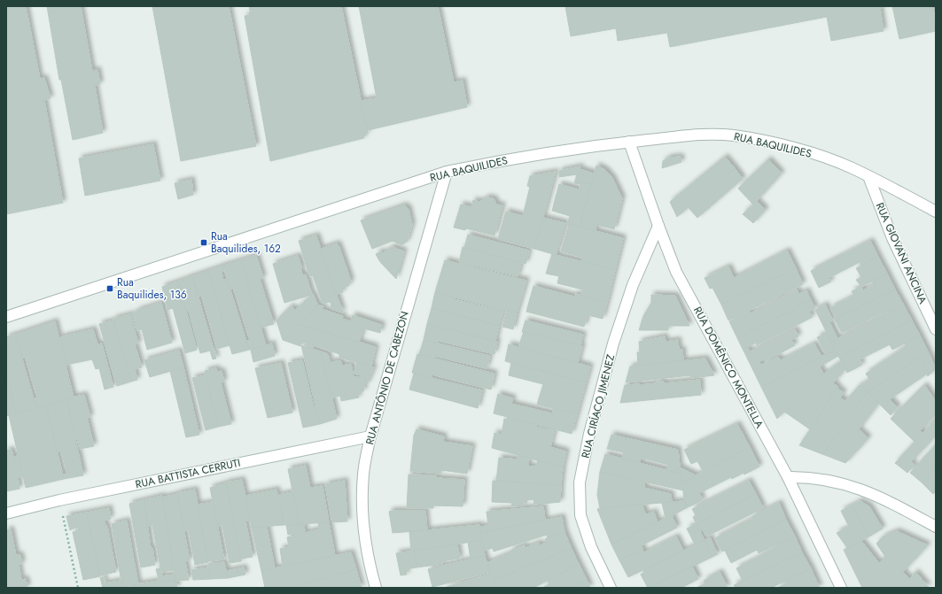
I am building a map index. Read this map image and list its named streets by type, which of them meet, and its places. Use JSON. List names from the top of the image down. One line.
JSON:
{"streets":{"street":["RUA BAQUILIDES","RUA GIOVANI ANCINA","RUA DOMÊNICO MONTELLA","RUA ANTÔNIO DE CABEZON","RUA CIRÍACO JIMENEZ","RUA BATTISTA CERRUTI"]},"crossings":[["RUA BAQUILIDES","RUA GIOVANI ANCINA"],["RUA BAQUILIDES","RUA DOMÊNICO MONTELLA"],["RUA BAQUILIDES","RUA ANTÔNIO DE CABEZON"],["RUA DOMÊNICO MONTELLA","RUA CIRÍACO JIMENEZ"],["RUA ANTÔNIO DE CABEZON","RUA BATTISTA CERRUTI"]],"places":{"transit":["Rua Baquilides, 162","Rua Baquilides, 136"]}}
